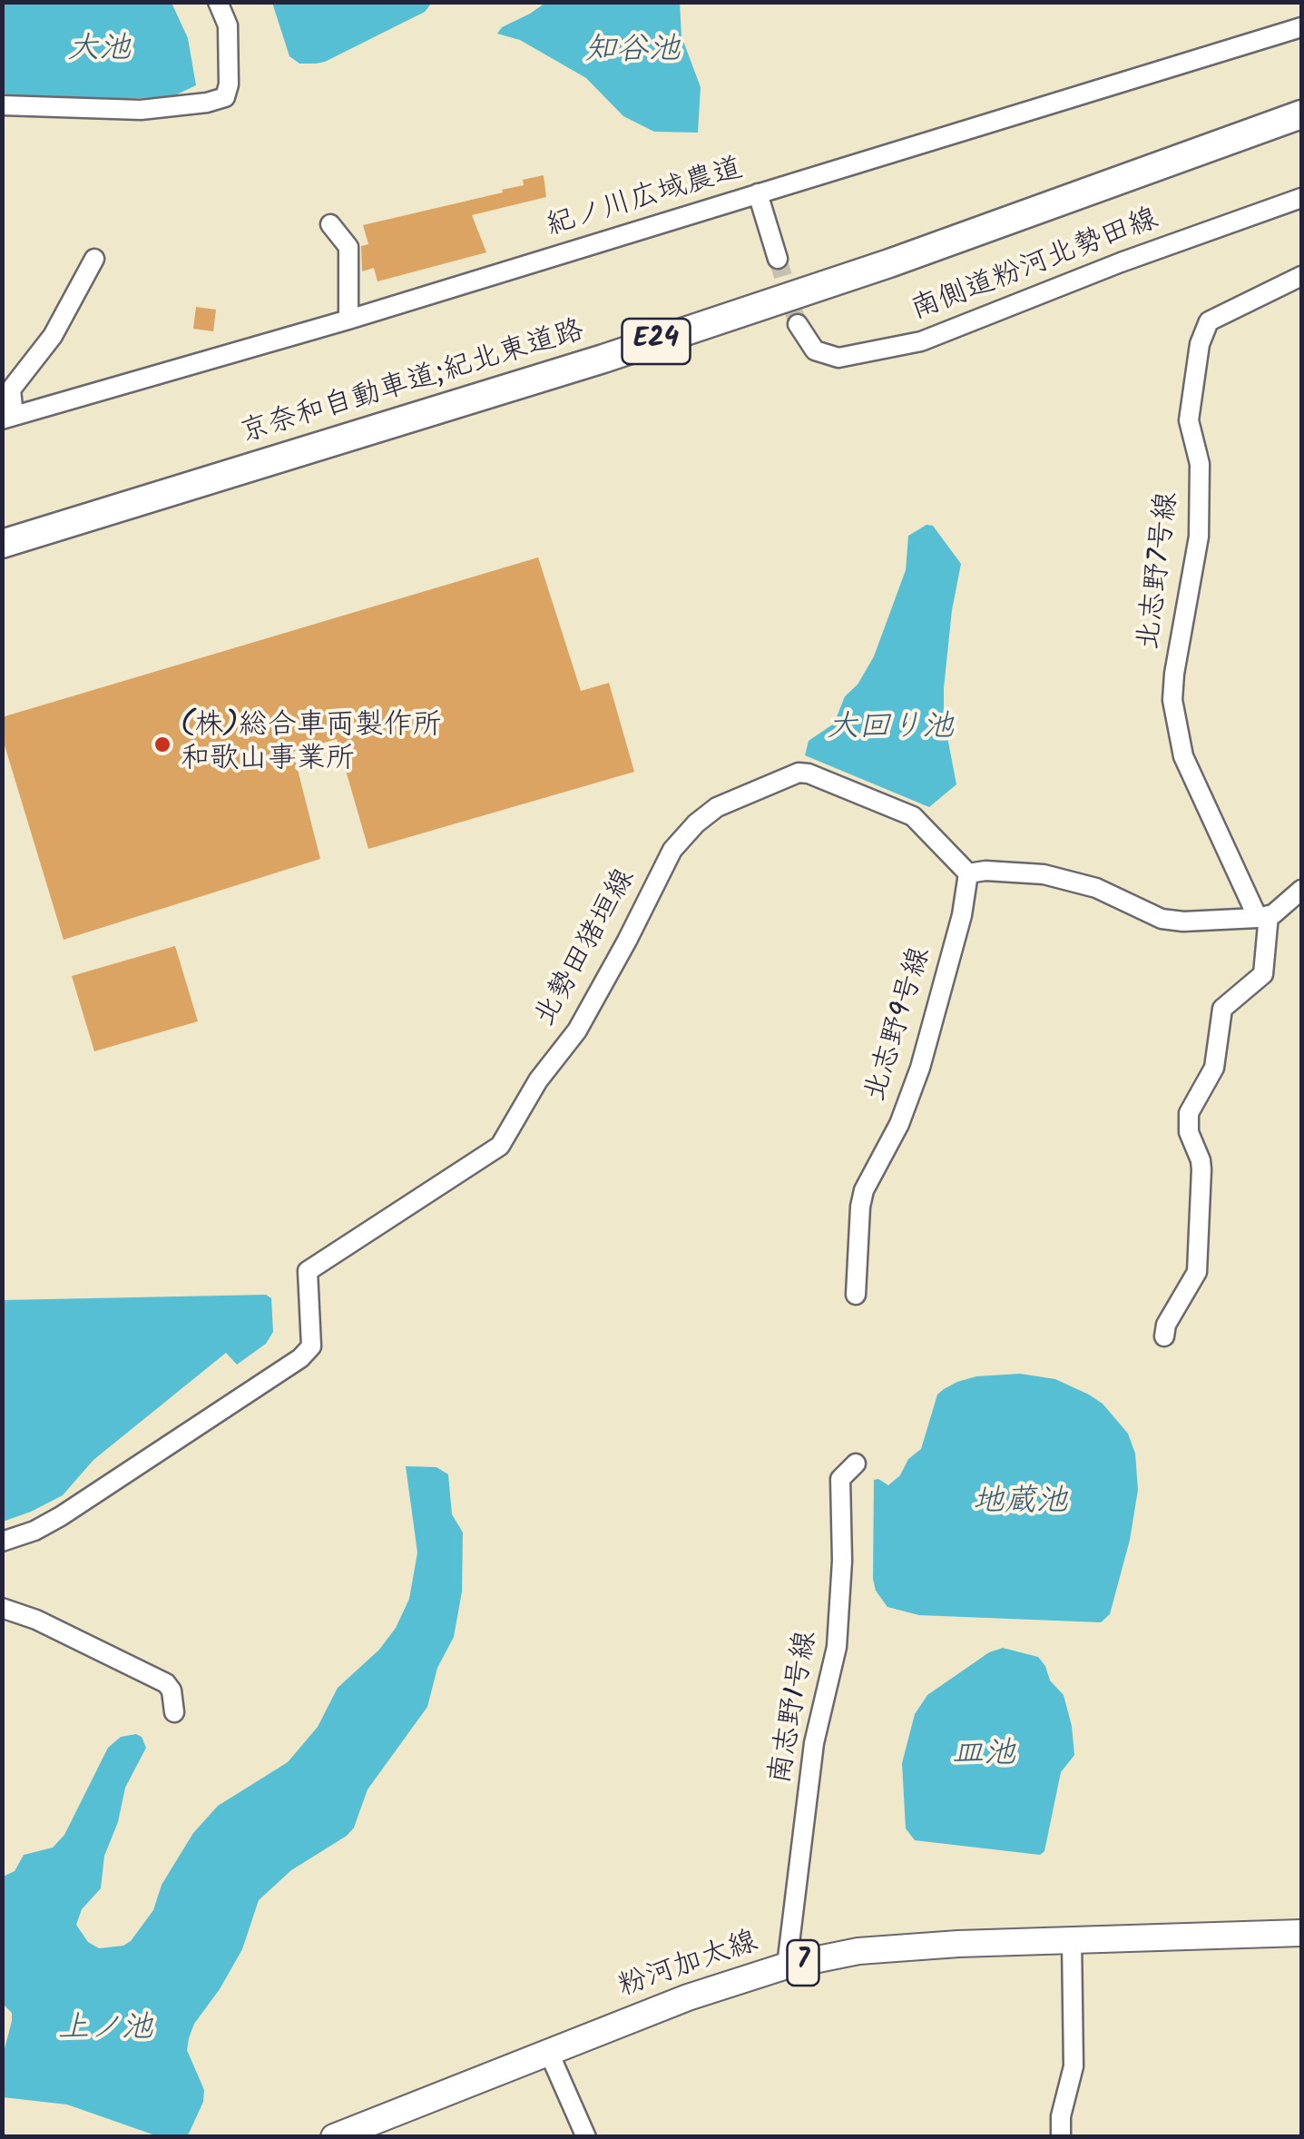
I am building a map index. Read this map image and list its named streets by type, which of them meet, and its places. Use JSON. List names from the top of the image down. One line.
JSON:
{"streets":{"highway":["E24","京奈和自動車道;紀北東道路"],"main road":["7","粉河加太線"],"street":["紀ノ川広域農道","南側道粉河北勢田線","北志野7号線","北勢田猪垣線","北志野9号線","南志野1号線"]},"crossings":[["北勢田猪垣線","北志野9号線"],["南志野1号線","粉河加太線"]],"water":["大池","知谷池","大回り池","地蔵池","皿池","上ノ池"],"places":["(株)総合車両製作所 和歌山事業所"]}
